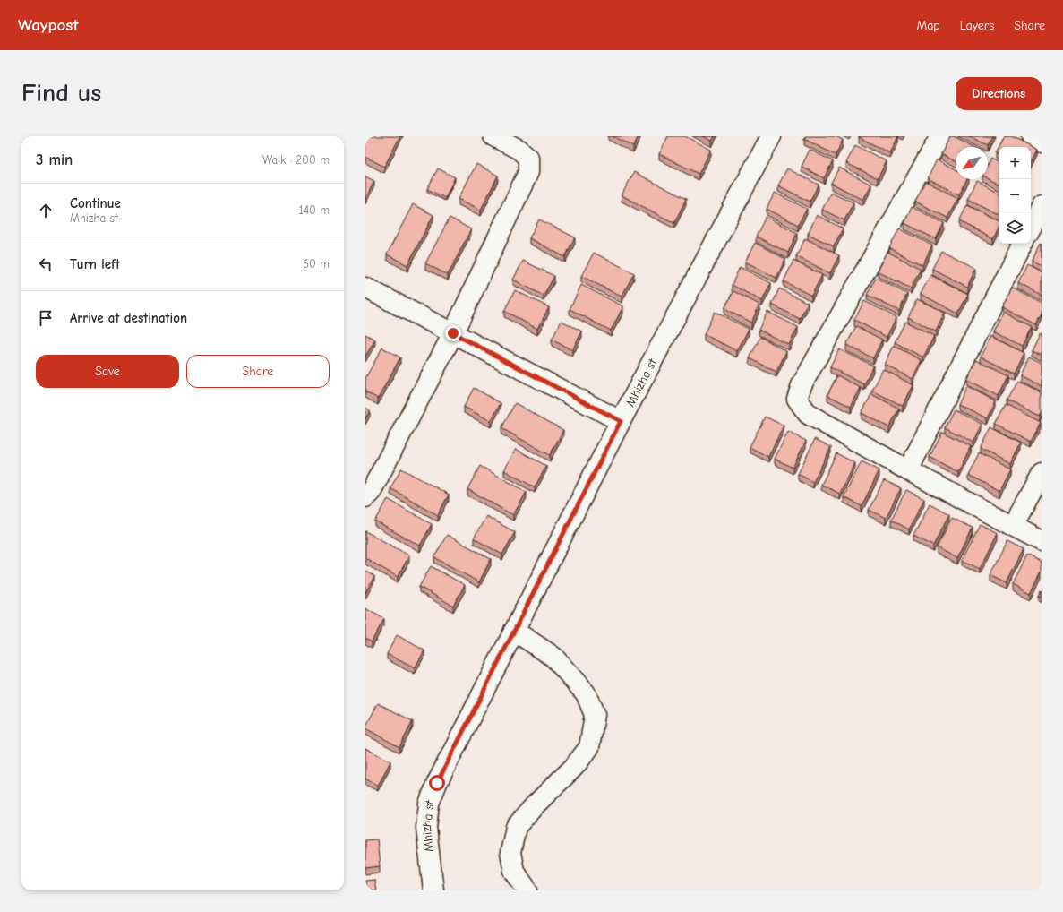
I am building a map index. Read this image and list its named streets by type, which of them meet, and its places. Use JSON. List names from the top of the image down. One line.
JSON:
{"streets":{"street":["Mhizha st"]},"north":"bottom left","page":{"header":"Waypost","nav":["Map","Layers","Share"],"buttons":["Directions",["Save","Share"]],"title":"Find us","heading":["3 min","Walk · 200 m"],"map_buttons":["+","−"],"list":[["Continue","Mhizha st","140 m"],["Turn left","60 m"],"Arrive at destination"]}}
